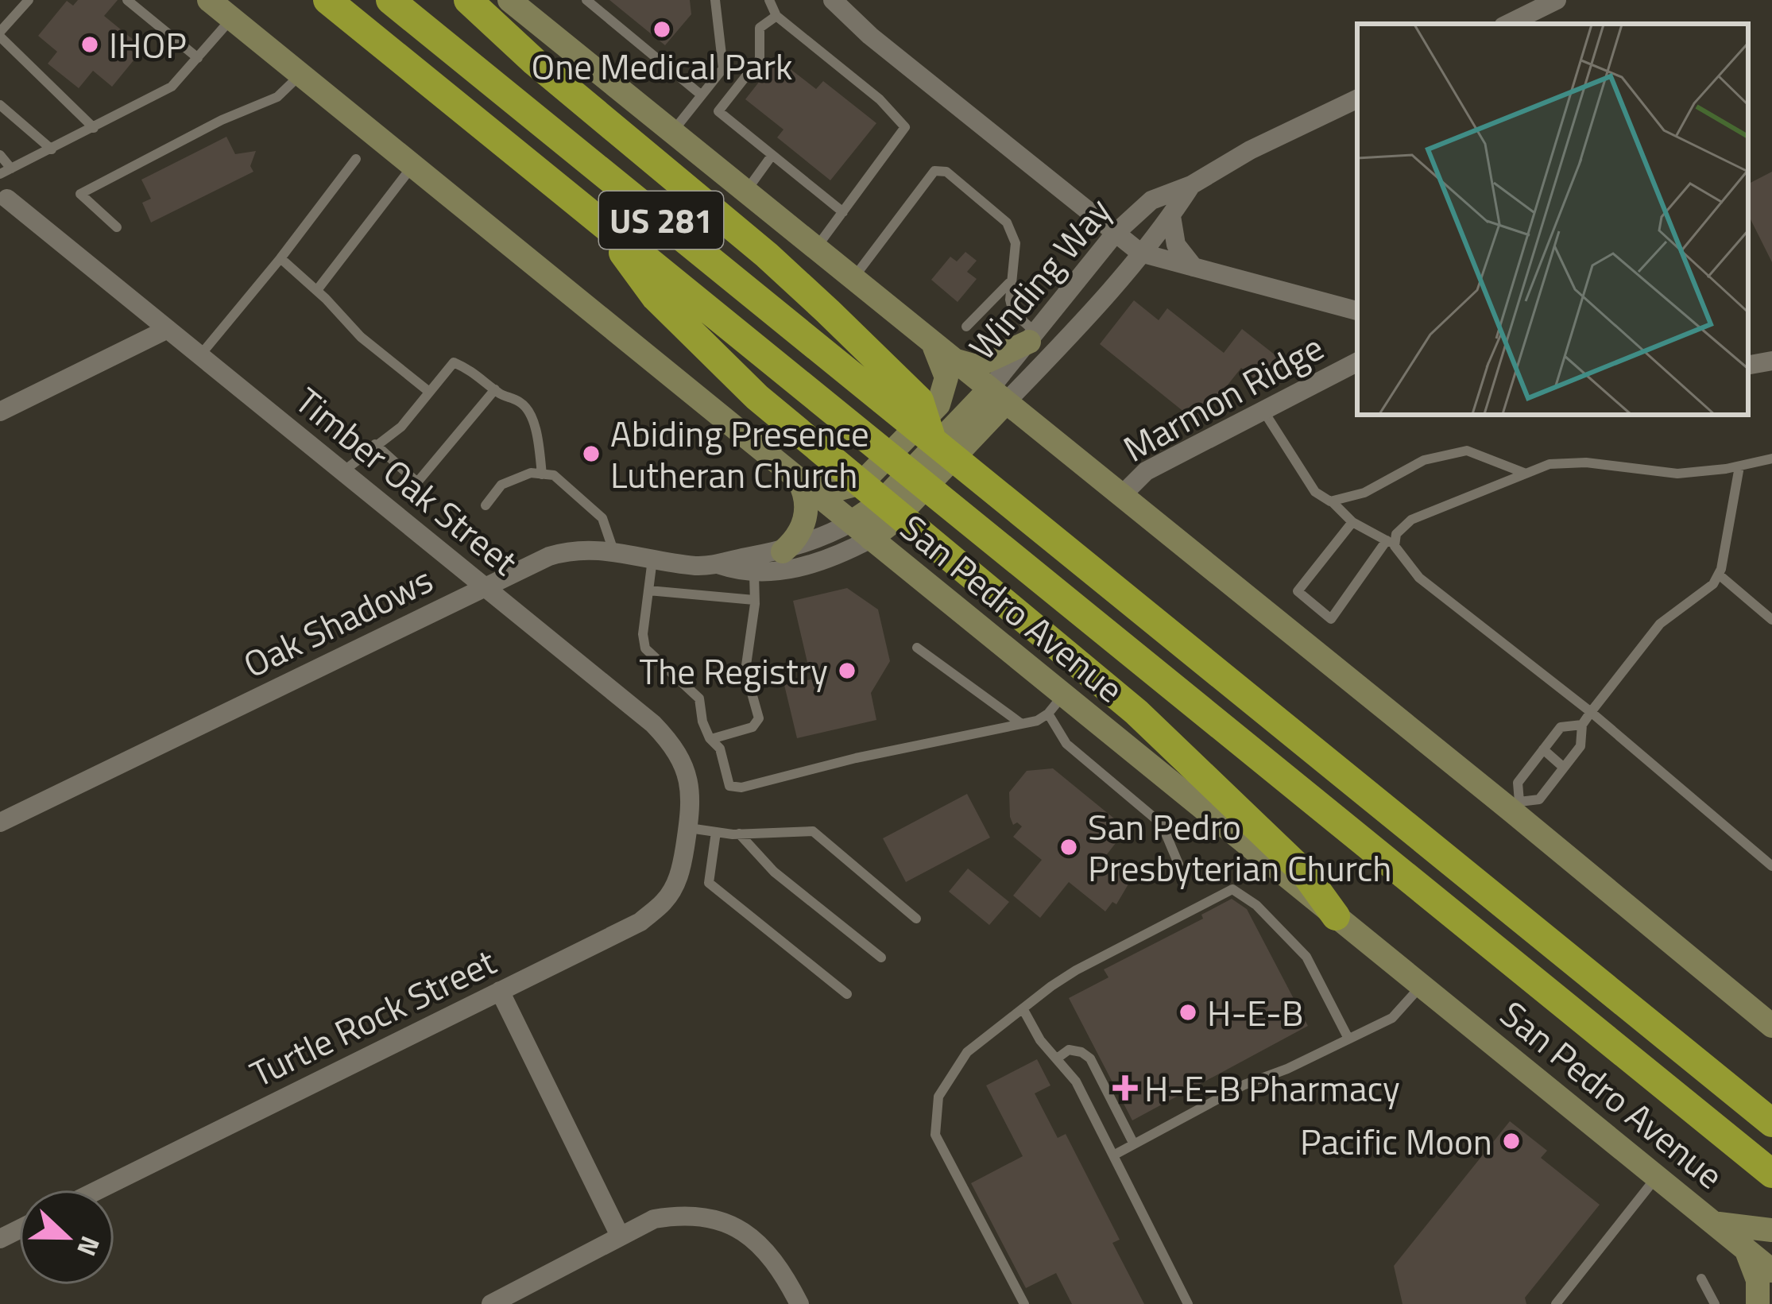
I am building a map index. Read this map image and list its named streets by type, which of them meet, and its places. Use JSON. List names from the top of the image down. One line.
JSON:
{"streets":{"highway":["US 281"],"main road":["San Pedro Avenue"],"street":["Winding Way","Marmon Ridge","Timber Oak Street","Oak Shadows","Turtle Rock Street"]},"crossings":[["Timber Oak Street","Oak Shadows"],["Timber Oak Street","Turtle Rock Street"],["San Pedro Avenue","Oak Shadows"]],"places":{"other":["One Medical Park","IHOP","Abiding Presence Lutheran Church","The Registry","San Pedro Presbyterian Church","H-E-B","Pacific Moon"],"health":["H-E-B Pharmacy"]},"north":"right"}
